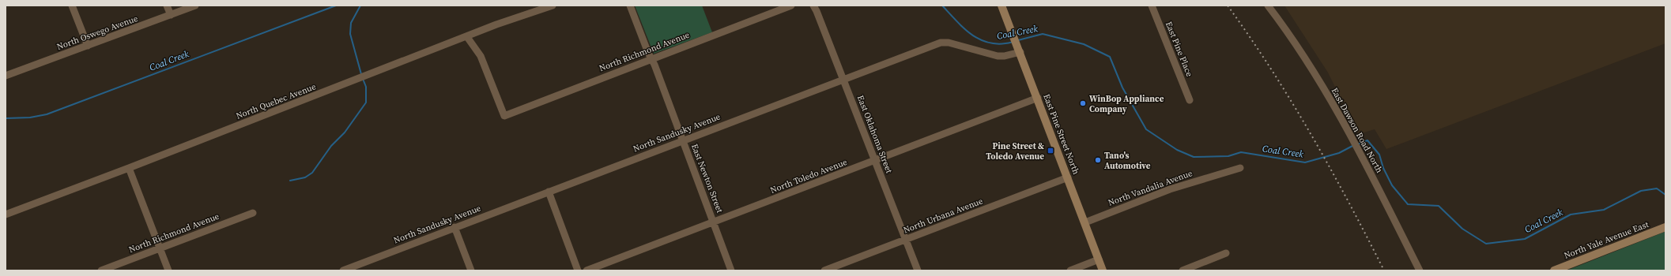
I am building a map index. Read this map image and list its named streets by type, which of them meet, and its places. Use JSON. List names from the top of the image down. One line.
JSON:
{"streets":{"main road":["East Pine Street North","North Yale Avenue East"],"street":["North Oswego Avenue","East Pine Place","North Richmond Avenue","North Quebec Avenue","East Dawson Road North","North Sandusky Avenue","East Oklahoma Street","North Toledo Avenue","East Newton Street","North Vandalia Avenue","North Urbana Avenue"]},"crossings":[["North Richmond Avenue","North Quebec Avenue"],["North Richmond Avenue","East Newton Street"],["North Sandusky Avenue","East Oklahoma Street"],["North Sandusky Avenue","East Pine Street North"],["North Sandusky Avenue","East Newton Street"],["East Oklahoma Street","North Toledo Avenue"],["East Oklahoma Street","North Urbana Avenue"],["East Pine Street North","North Toledo Avenue"],["East Pine Street North","North Vandalia Avenue"],["East Pine Street North","North Urbana Avenue"],["North Toledo Avenue","East Newton Street"]],"water":["Coal Creek"],"places":{"other":["WinBop Appliance Company","Tano's Automotive"],"transit":["Pine Street & Toledo Avenue"]}}
